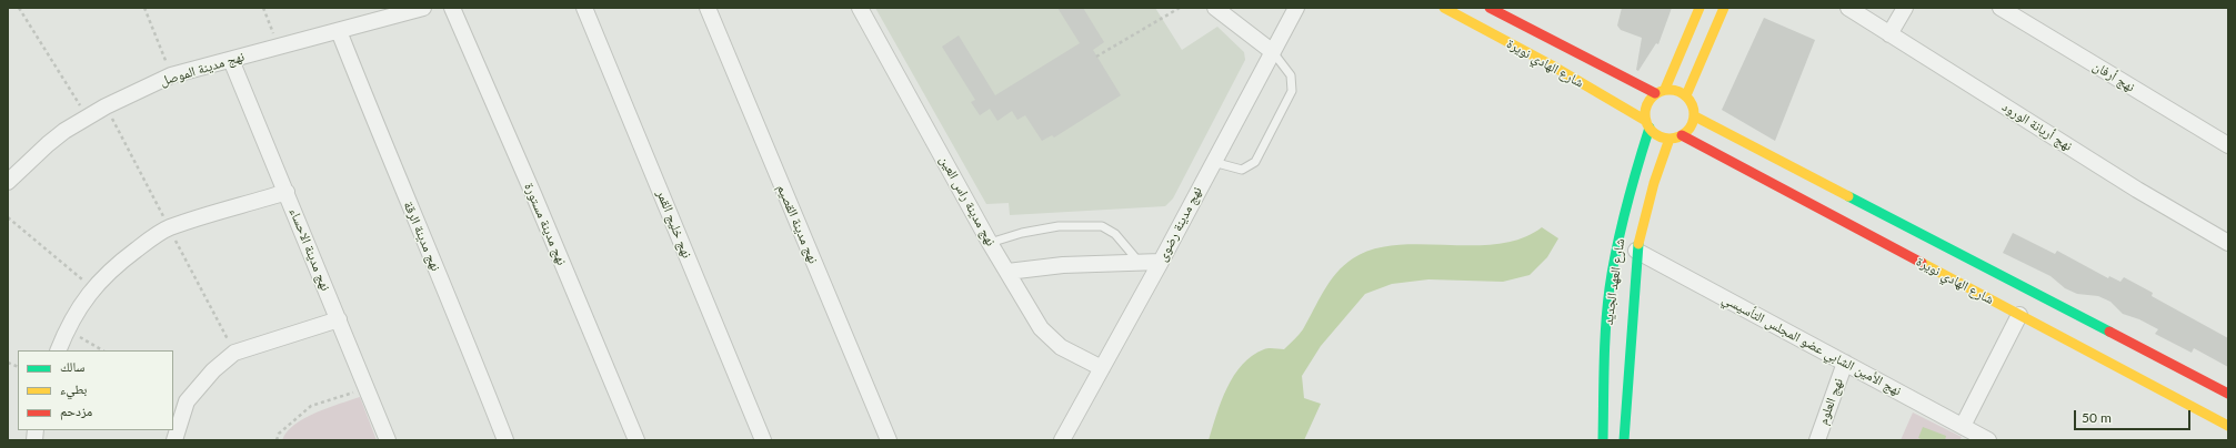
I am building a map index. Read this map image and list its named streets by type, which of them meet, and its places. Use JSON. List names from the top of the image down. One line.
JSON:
{"streets":{"main road":["شارع الهادي نويرة","شارع العهد الجديد"],"street":["نهج مدينة الموصل","نهج أرفان","نهج أريانة الورود","نهج مدينة راس العين","نهج مدينة مستورة","نهج خليج القمر","نهج مدينة القصيم","نهج مدينة رضوى","نهج مدينة الرقة","نهج مدينة الاحساء","نهج الأمين الشابي عضو المجلس التأسيسي","نهج العلوم"]},"crossings":[["شارع الهادي نويرة","شارع العهد الجديد"],["نهج مدينة الموصل","نهج مدينة الرقة"],["نهج مدينة الموصل","نهج مدينة الاحساء"],["نهج مدينة راس العين","نهج مدينة رضوى"],["شارع العهد الجديد","نهج الأمين الشابي عضو المجلس التأسيسي"],["نهج الأمين الشابي عضو المجلس التأسيسي","نهج العلوم"]],"legend":["سالك","بطيء","مزدحم"],"scale_bar":"50 m"}
